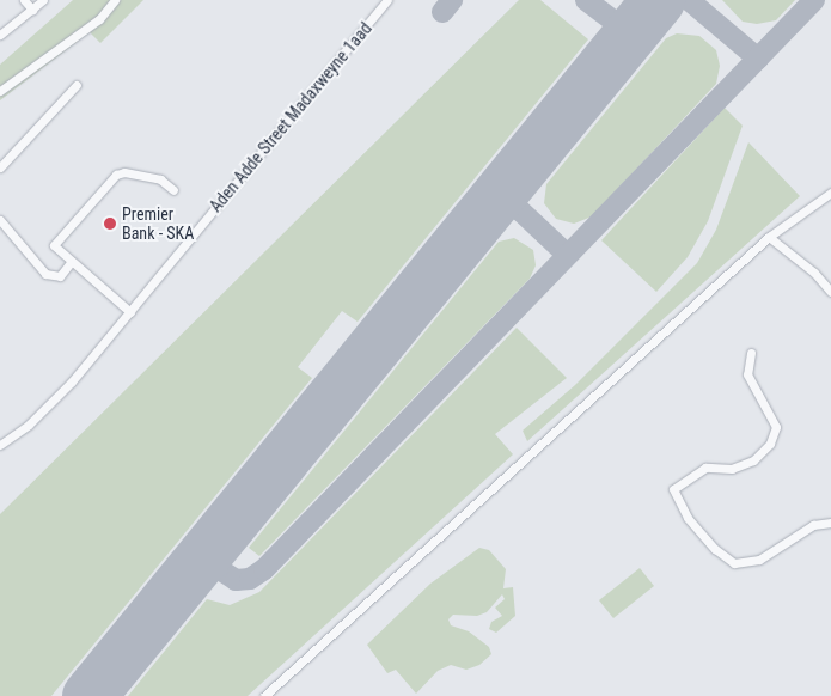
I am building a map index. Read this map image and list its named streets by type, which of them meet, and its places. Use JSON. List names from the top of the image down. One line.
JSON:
{"streets":{"street":["Aden Adde Street Madaxweyne 1aad"]},"places":["Premier Bank - SKA"]}
